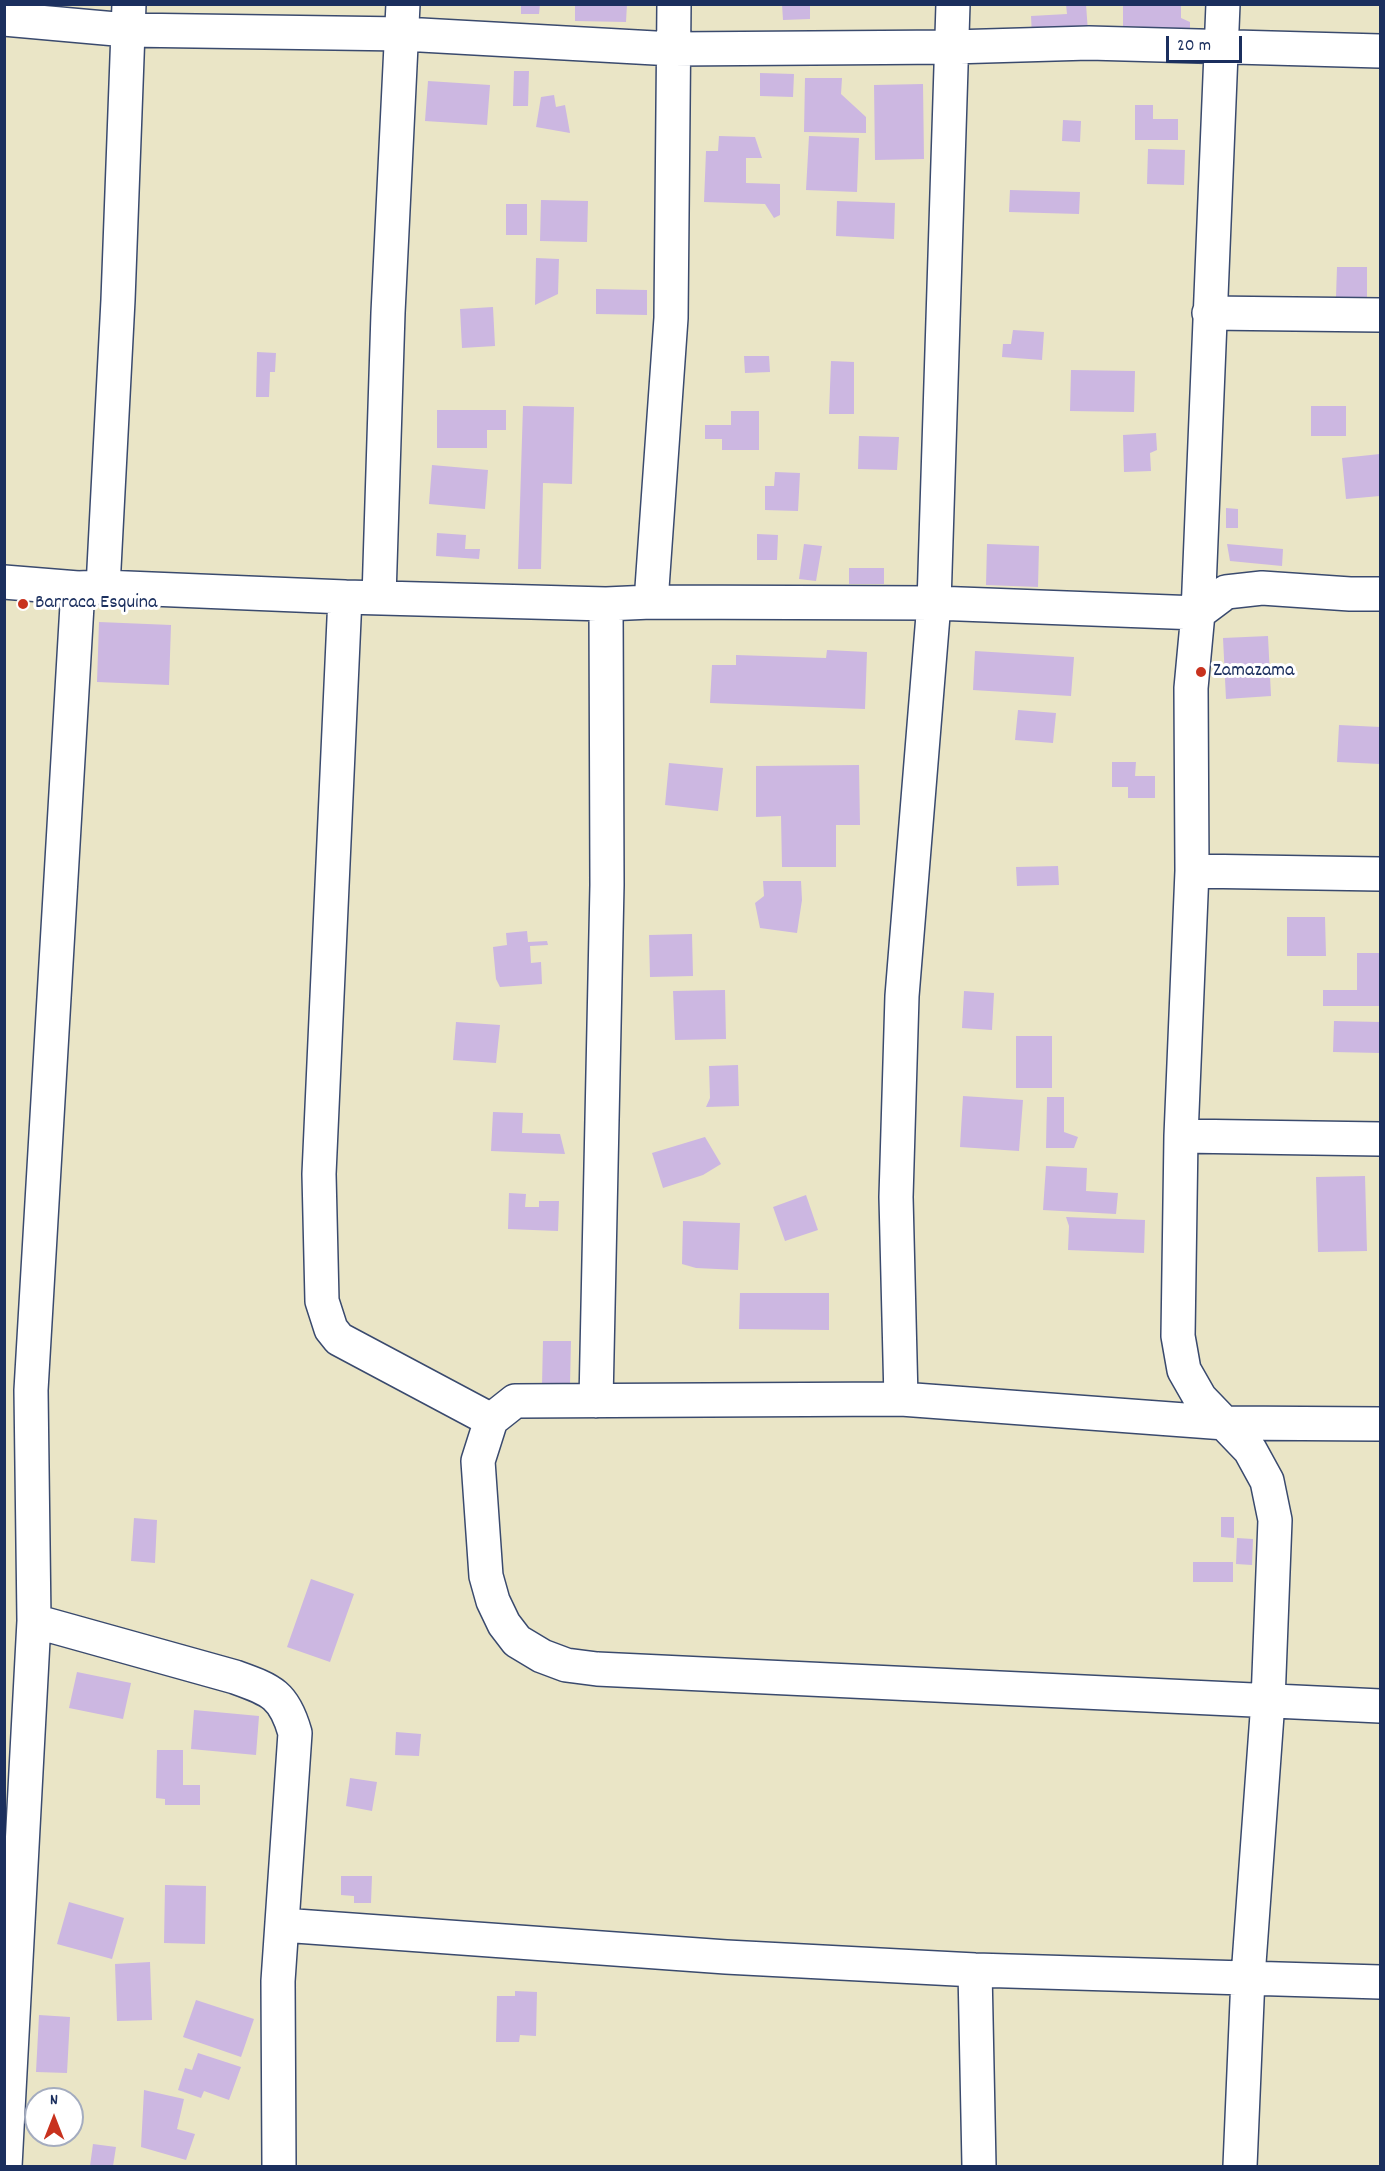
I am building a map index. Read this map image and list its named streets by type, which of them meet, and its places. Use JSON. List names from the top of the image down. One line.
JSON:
{"places":["Barraca Esquina","Zamazama"],"scale_bar":"20 m","north":"top"}
